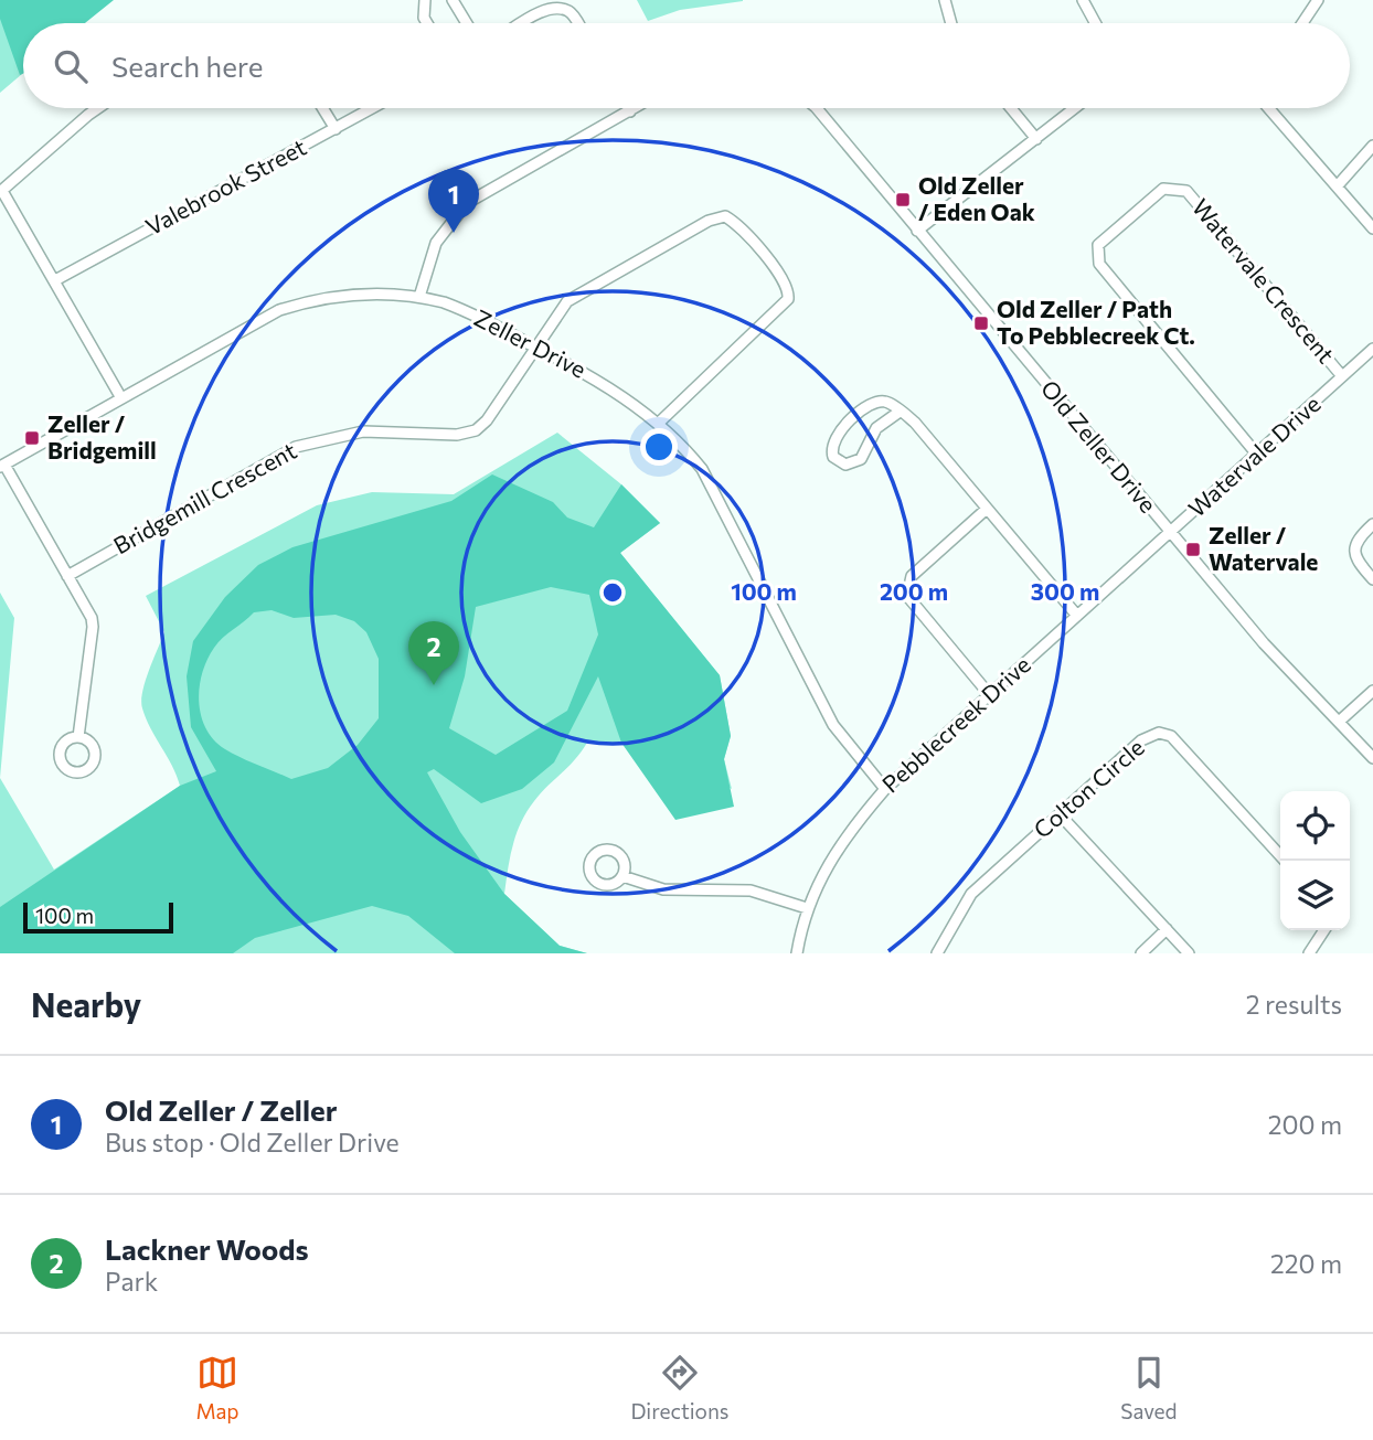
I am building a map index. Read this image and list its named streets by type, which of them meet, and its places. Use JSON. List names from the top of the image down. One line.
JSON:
{"streets":{"street":["Valebrook Street","Watervale Crescent","Zeller Drive","Old Zeller Drive","Watervale Drive","Bridgemill Crescent","Pebblecreek Drive","Colton Circle"]},"crossings":[["Watervale Crescent","Watervale Drive"],["Zeller Drive","Bridgemill Crescent"],["Zeller Drive","Pebblecreek Drive"],["Old Zeller Drive","Watervale Drive"],["Old Zeller Drive","Pebblecreek Drive"],["Watervale Drive","Pebblecreek Drive"]],"places":{"transit":["Old Zeller / Eden Oak","Old Zeller / Path To Pebblecreek Ct.","Zeller / Bridgemill","Zeller / Watervale"]},"scale_bar":"100 m","page":{"search":"Search here","pins":["1","2"],"scale":"100 m","heading":["Nearby","2 results"],"list":[{"mark":"1","name":"Old Zeller / Zeller","note":"Bus stop · Old Zeller Drive","value":"200 m"},{"mark":"2","name":"Lackner Woods","note":"Park","value":"220 m"}],"nav":["Map","Directions","Saved"]},"rings":["100 m","200 m","300 m"]}
